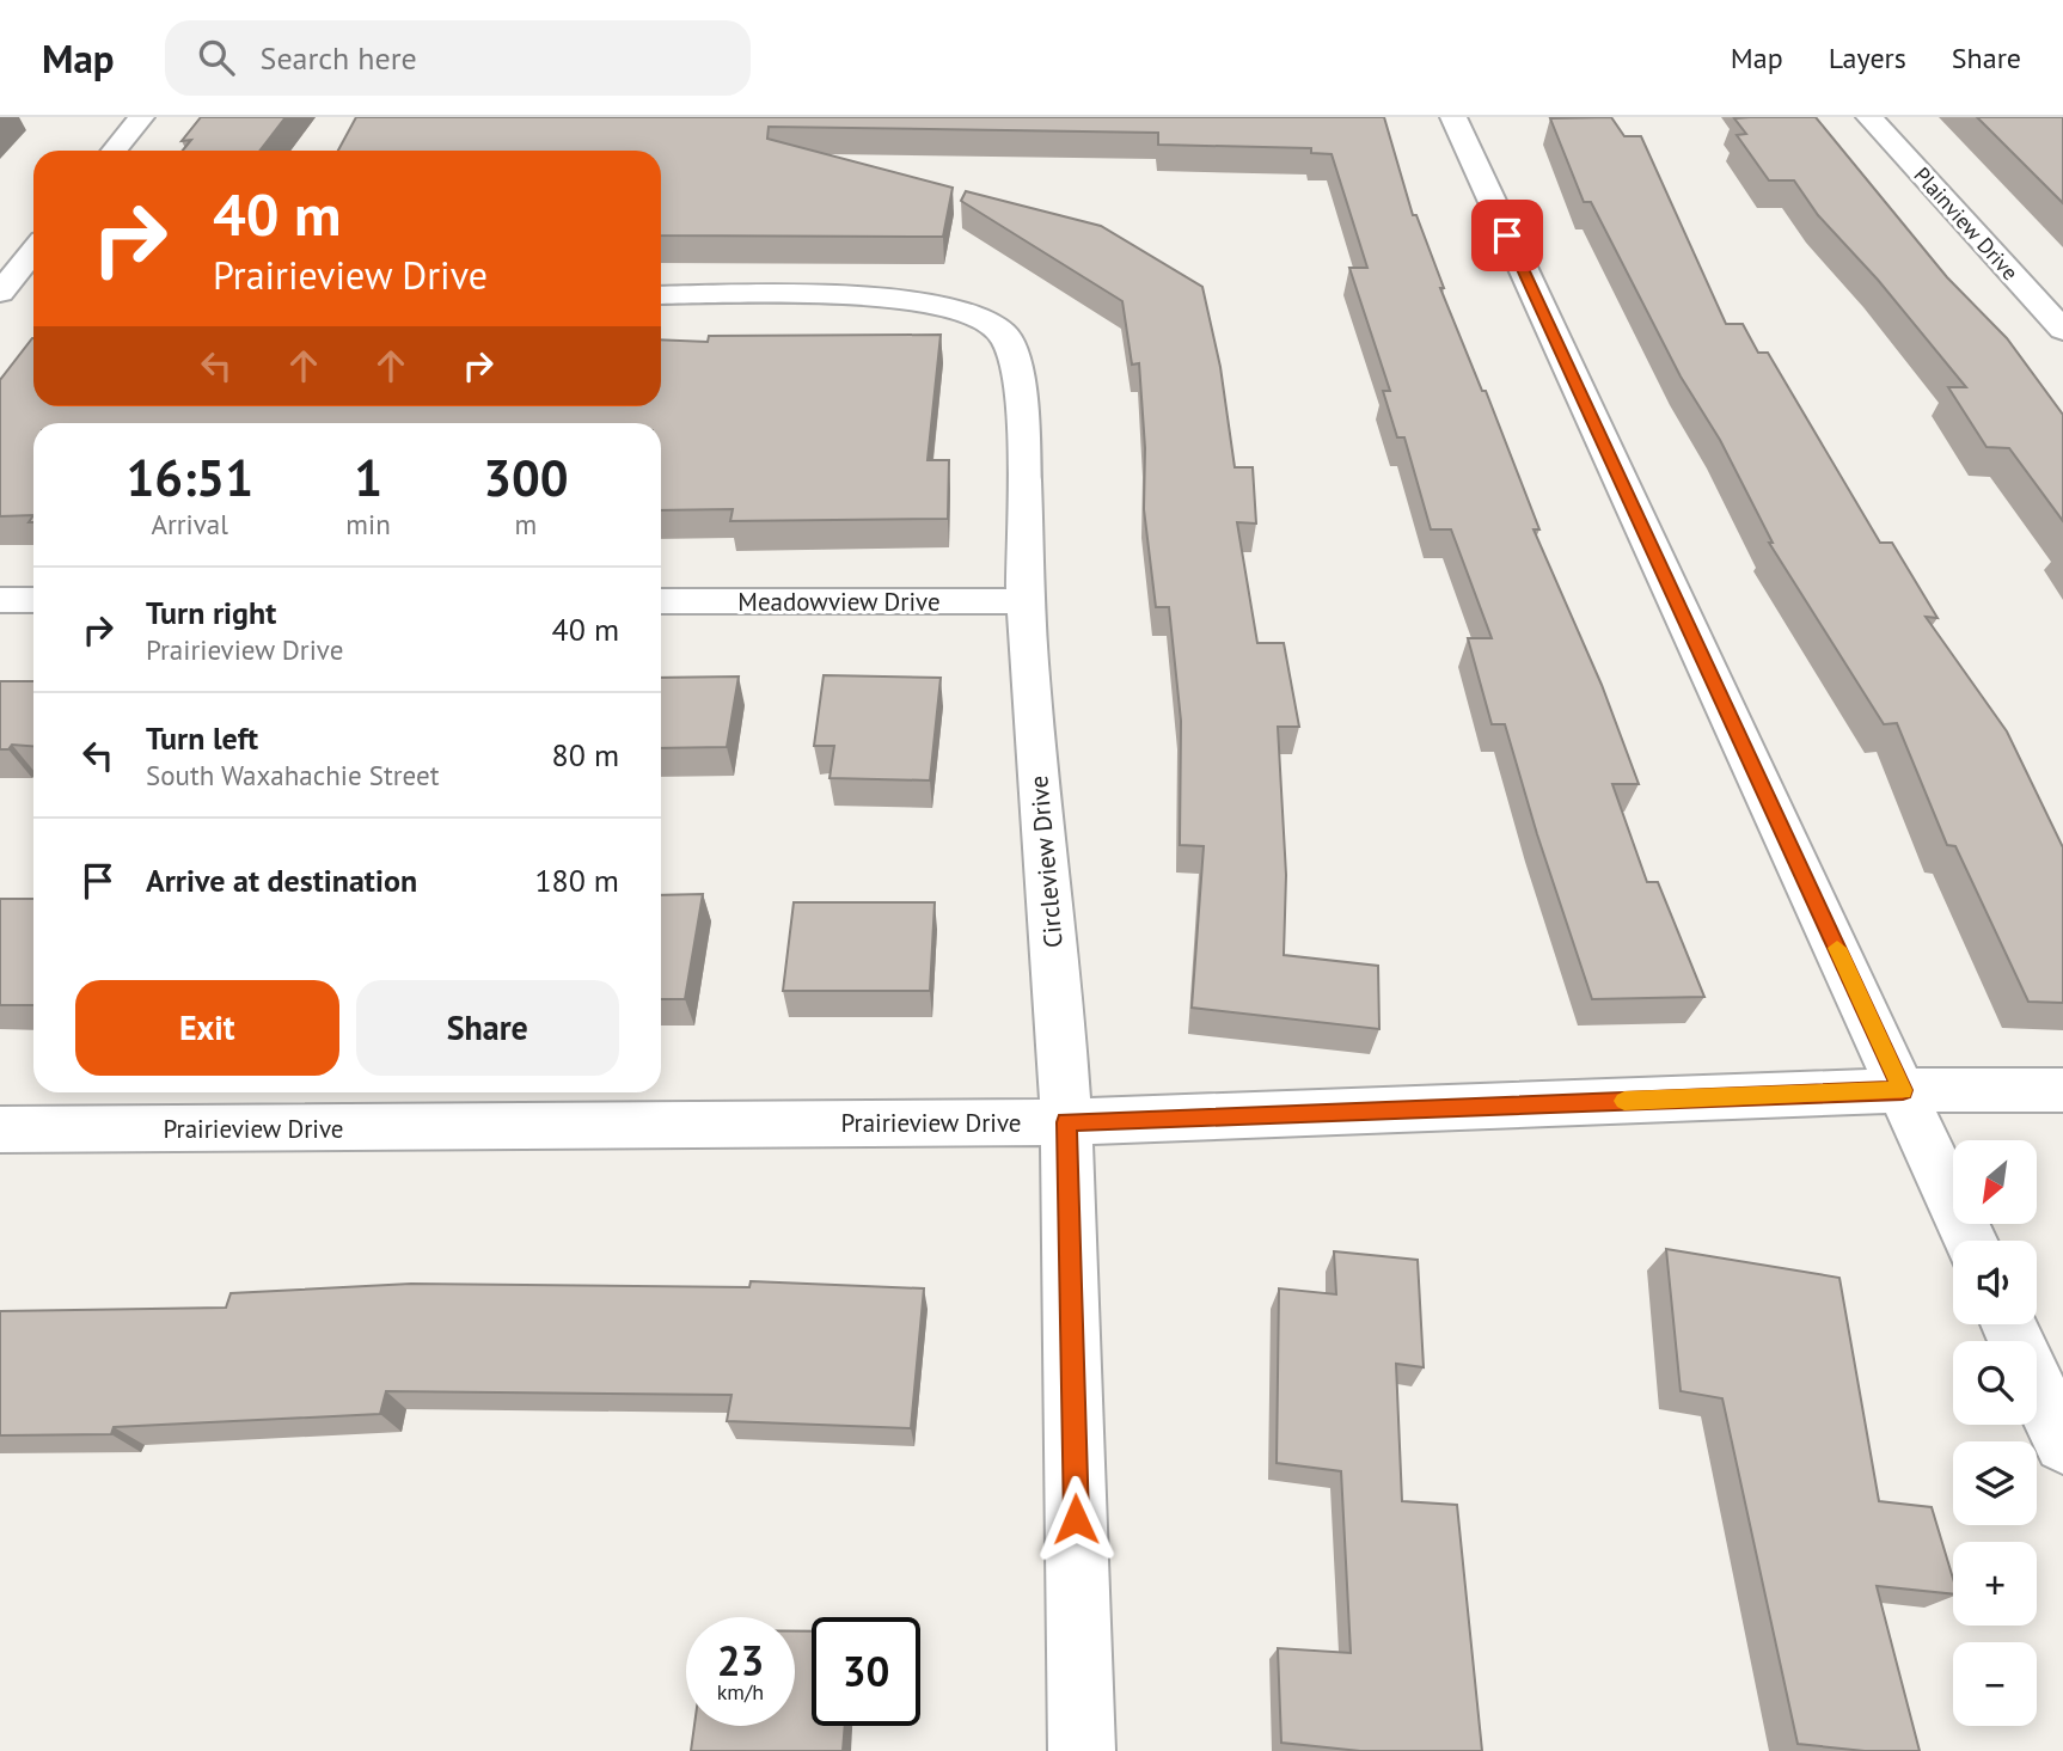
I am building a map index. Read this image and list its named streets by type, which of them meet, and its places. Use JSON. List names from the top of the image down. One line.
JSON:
{"streets":{"street":["Plainview Drive","Meadowview Drive","Circleview Drive","Prairieview Drive"]},"crossings":[["Meadowview Drive","Circleview Drive"],["Circleview Drive","Prairieview Drive"]],"north":"bottom left","page":{"header":"Map","search":"Search here","nav":["Map","Layers","Share"],"turn":["40 m","Prairieview Drive"],"eta":["16:51","Arrival","1","min","300","m"],"list":[{"name":"Turn right","note":"Prairieview Drive","value":"40 m"},{"name":"Turn left","note":"South Waxahachie Street","value":"80 m"},{"name":"Arrive at destination","value":"180 m"}],"buttons":["Exit","Share"],"map_buttons":["+","−"],"speed":"23 km/h","limit":"30"}}
